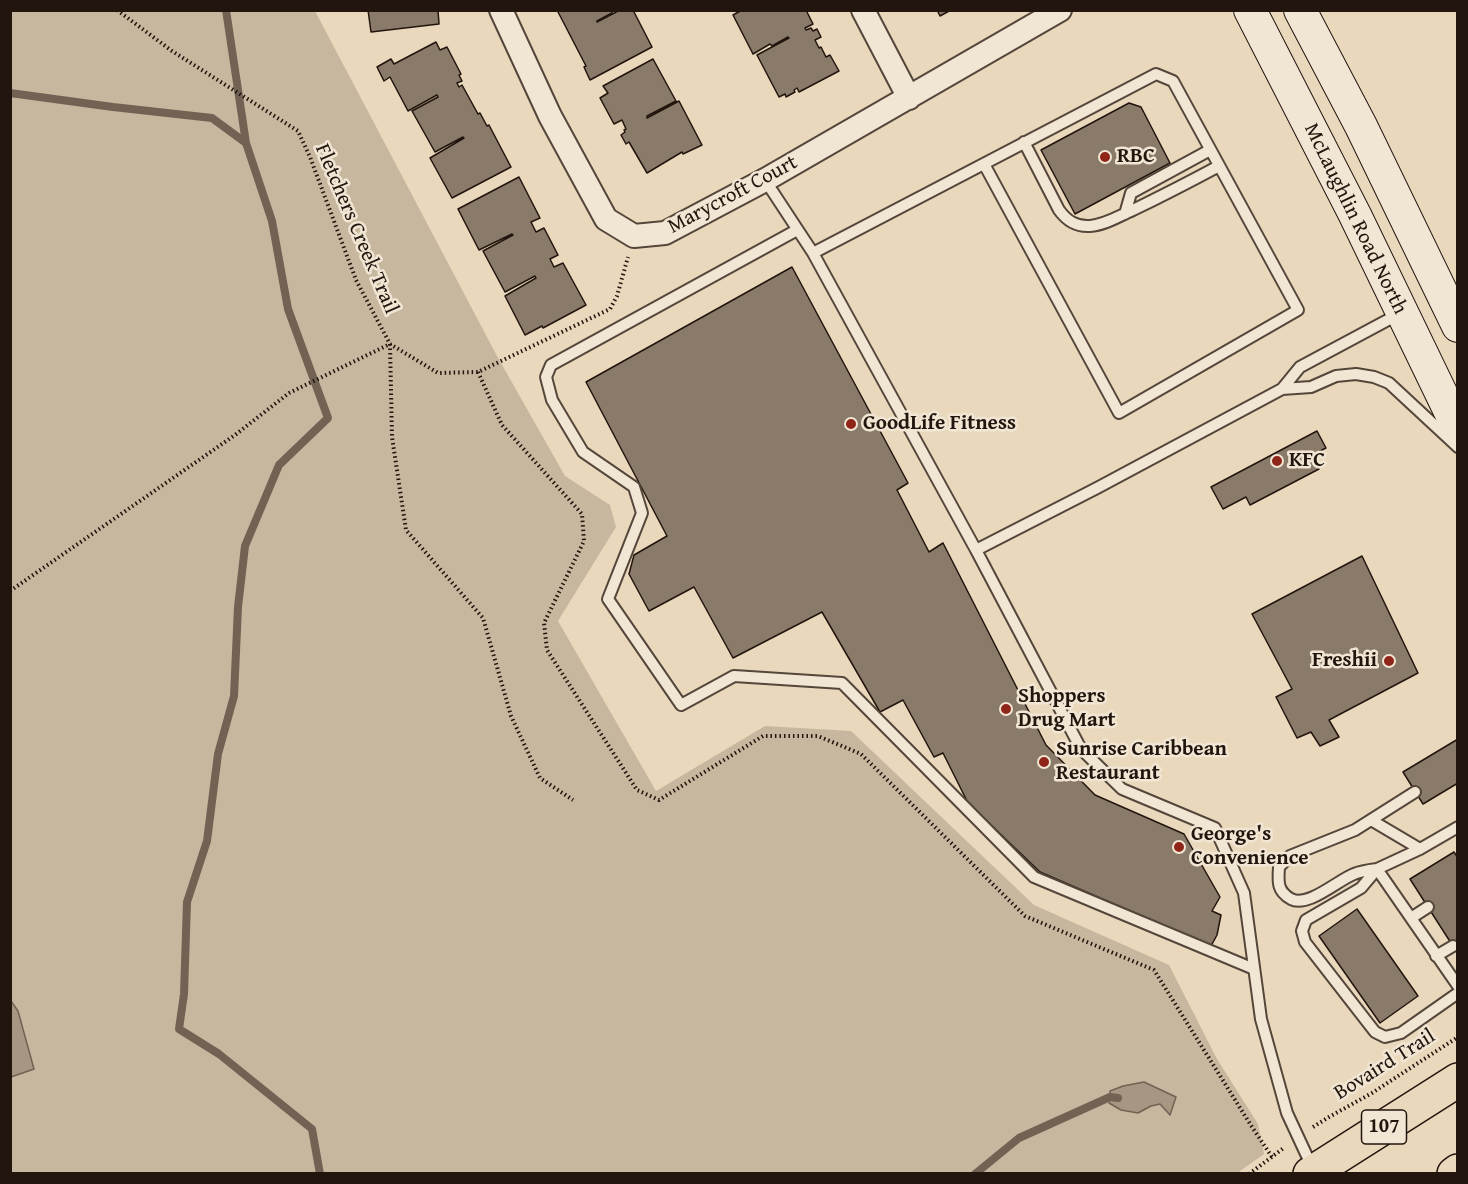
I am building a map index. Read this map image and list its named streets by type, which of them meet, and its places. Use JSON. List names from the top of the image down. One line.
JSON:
{"streets":{"main road":["McLaughlin Road North","107"],"street":["Marycroft Court"],"path":["Fletchers Creek Trail","Bovaird Trail"]},"crossings":[["Marycroft Court","Fletchers Creek Trail"]],"places":["RBC","GoodLife Fitness","KFC","Freshii","Shoppers Drug Mart","Sunrise Caribbean Restaurant","George's Convenience"]}
